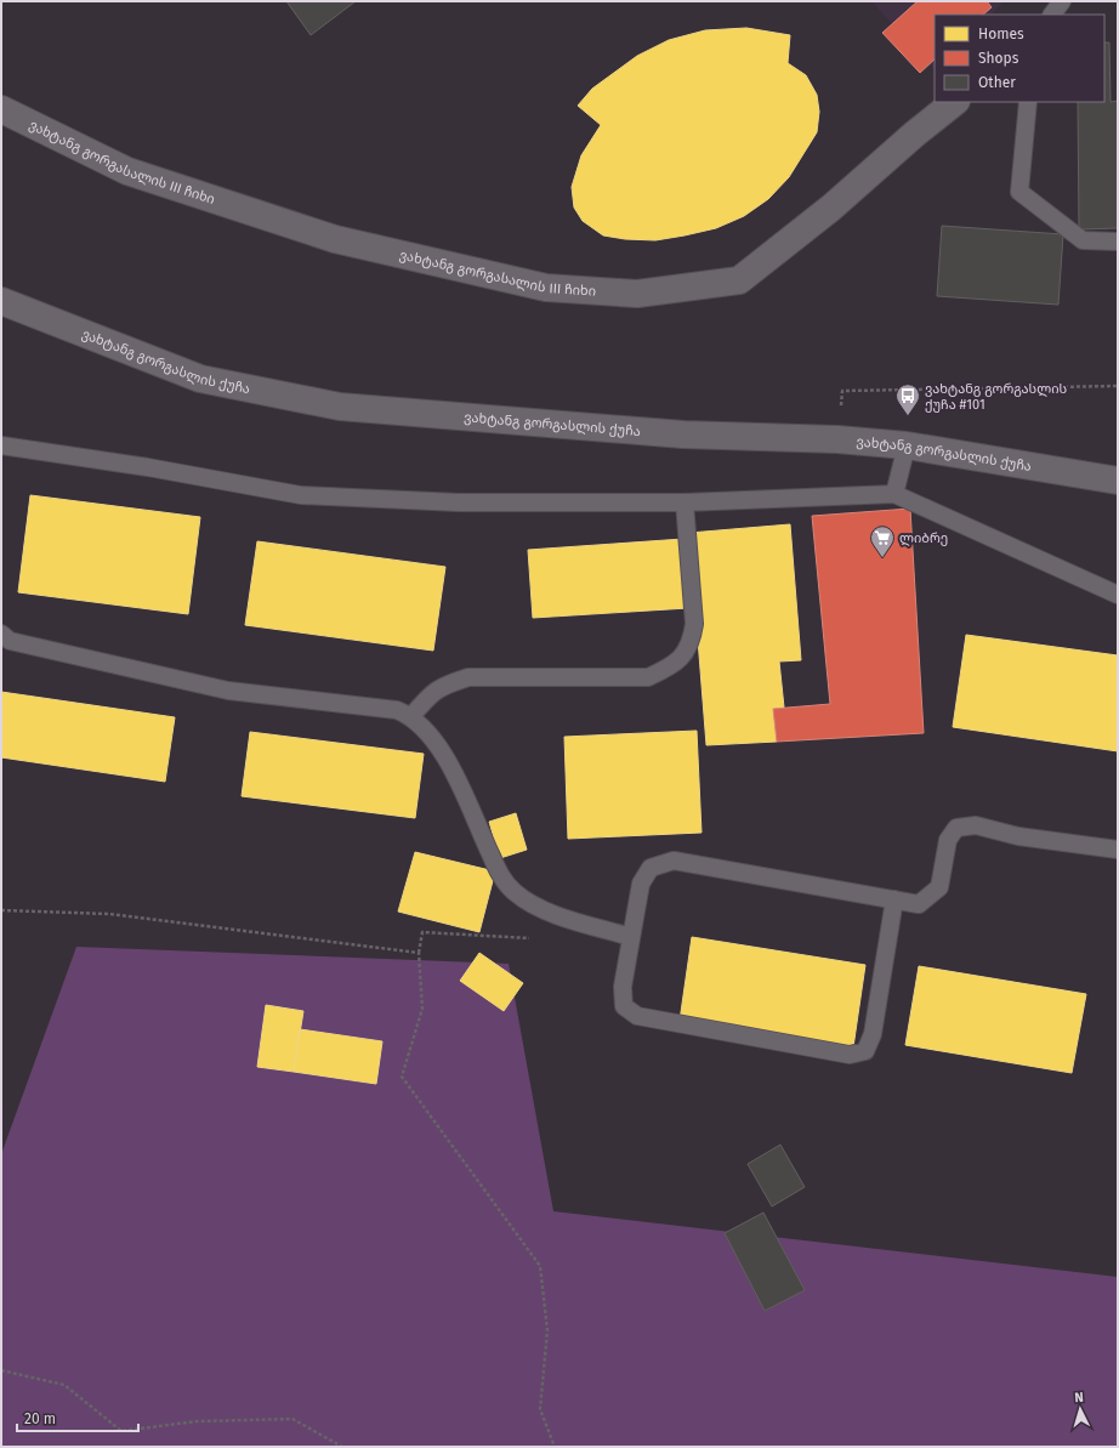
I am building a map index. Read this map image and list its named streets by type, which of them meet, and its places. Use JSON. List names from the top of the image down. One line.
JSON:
{"streets":{"street":["ვახტანგ გორგასალის III ჩიხი","ვახტანგ გორგასლის ქუჩა"]},"places":{"bus stop":["ვახტანგ გორგასლის ქუჩა #101"],"supermarket":["ლიბრე"]},"legend":["Homes","Shops","Other"],"scale_bar":"20 m","north":"top"}
